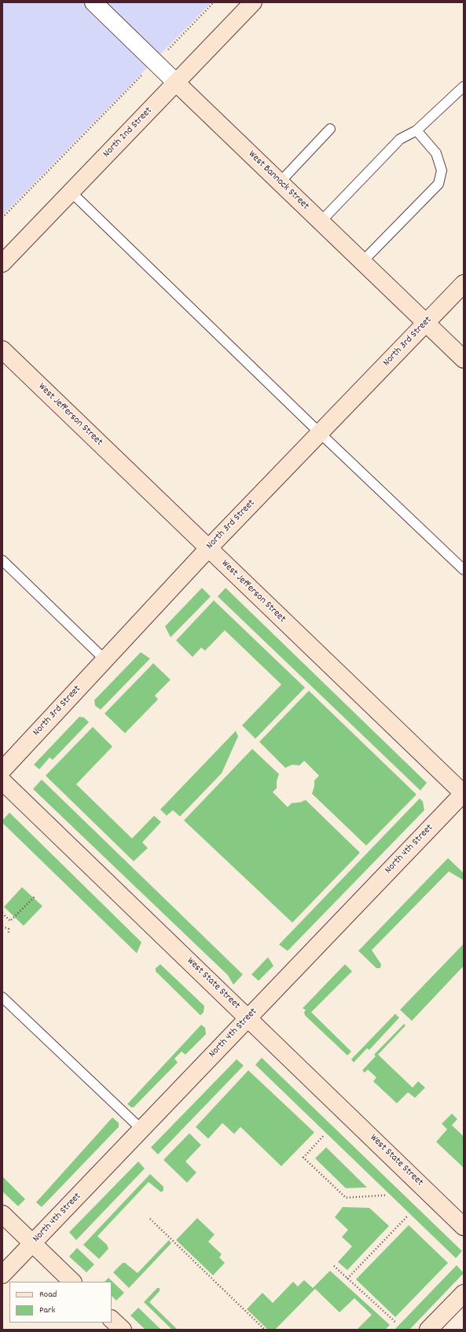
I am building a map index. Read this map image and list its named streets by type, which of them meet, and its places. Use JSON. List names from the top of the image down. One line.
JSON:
{"streets":{"street":["North 2nd Street","West Bannock Street","North 3rd Street","West Jefferson Street","North 4th Street","West State Street"]},"crossings":[["North 2nd Street","West Bannock Street"],["West Bannock Street","North 3rd Street"],["North 3rd Street","West Jefferson Street"],["West Jefferson Street","North 4th Street"],["North 4th Street","West State Street"]],"legend":["Road","Park"]}
